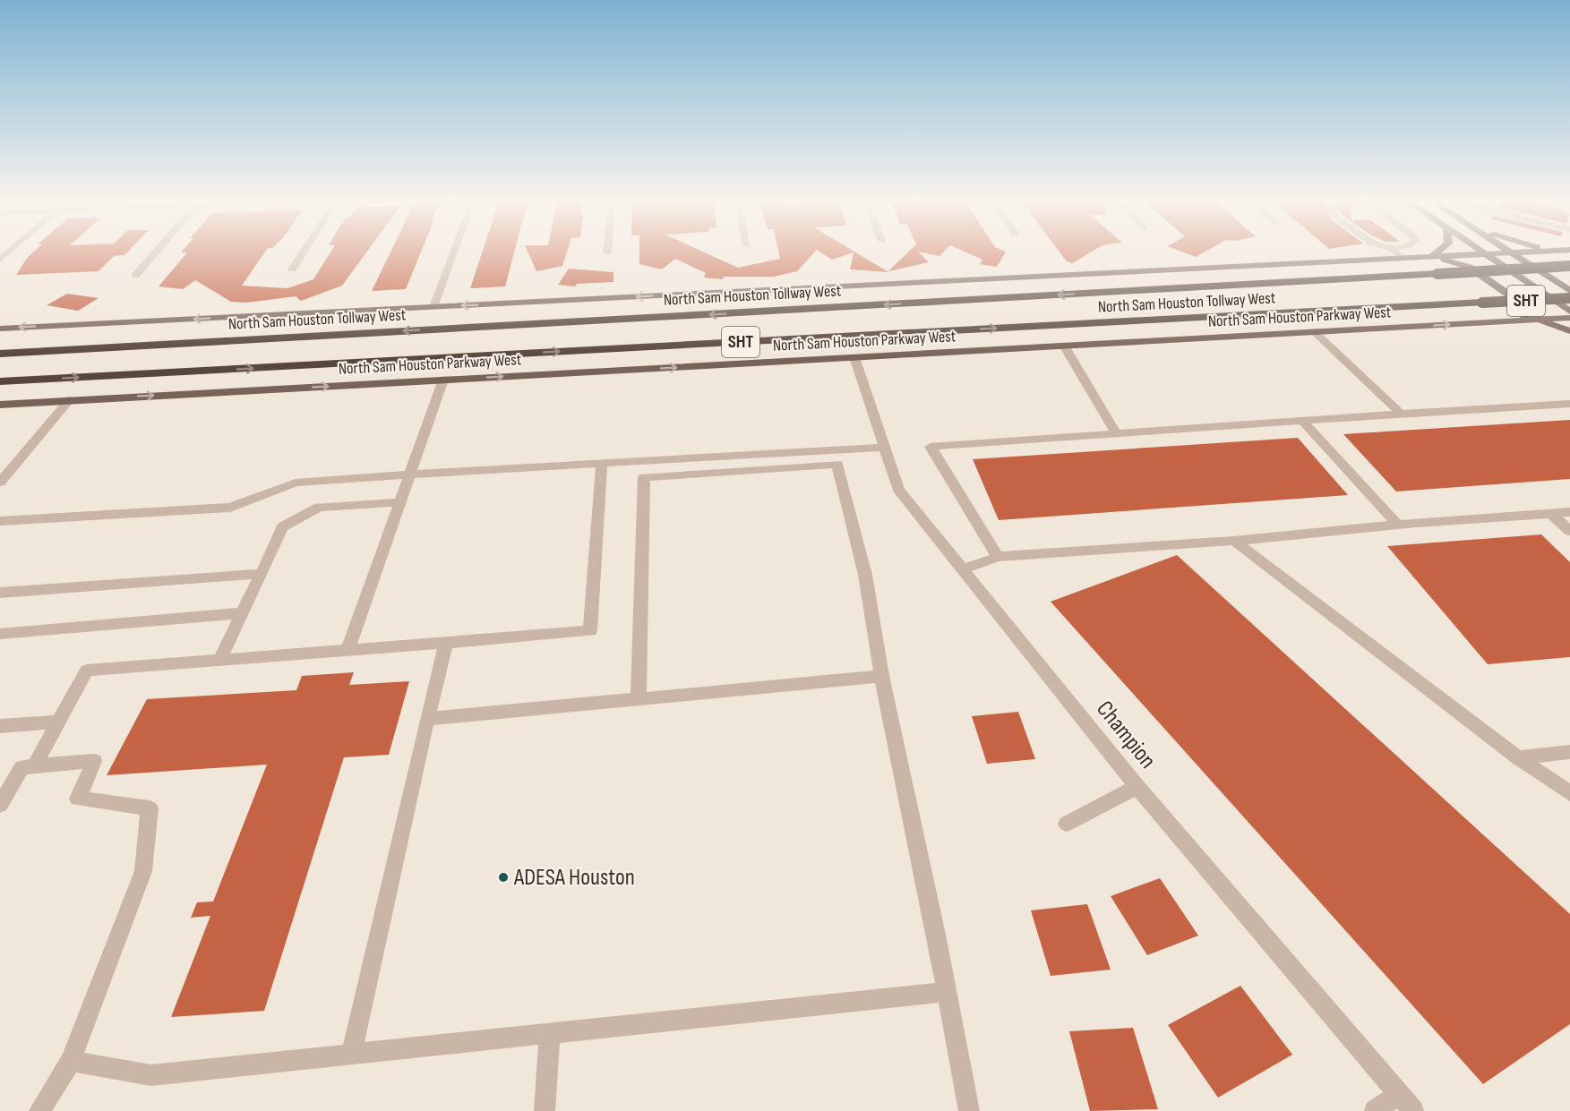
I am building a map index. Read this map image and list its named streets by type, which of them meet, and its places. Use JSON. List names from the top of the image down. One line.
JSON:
{"streets":{"highway":["North Sam Houston Tollway West","SHT"],"main road":["North Sam Houston Parkway West"],"street":["Champion"]},"crossings":[["North Sam Houston Parkway West","Champion"]],"places":["ADESA Houston"]}
